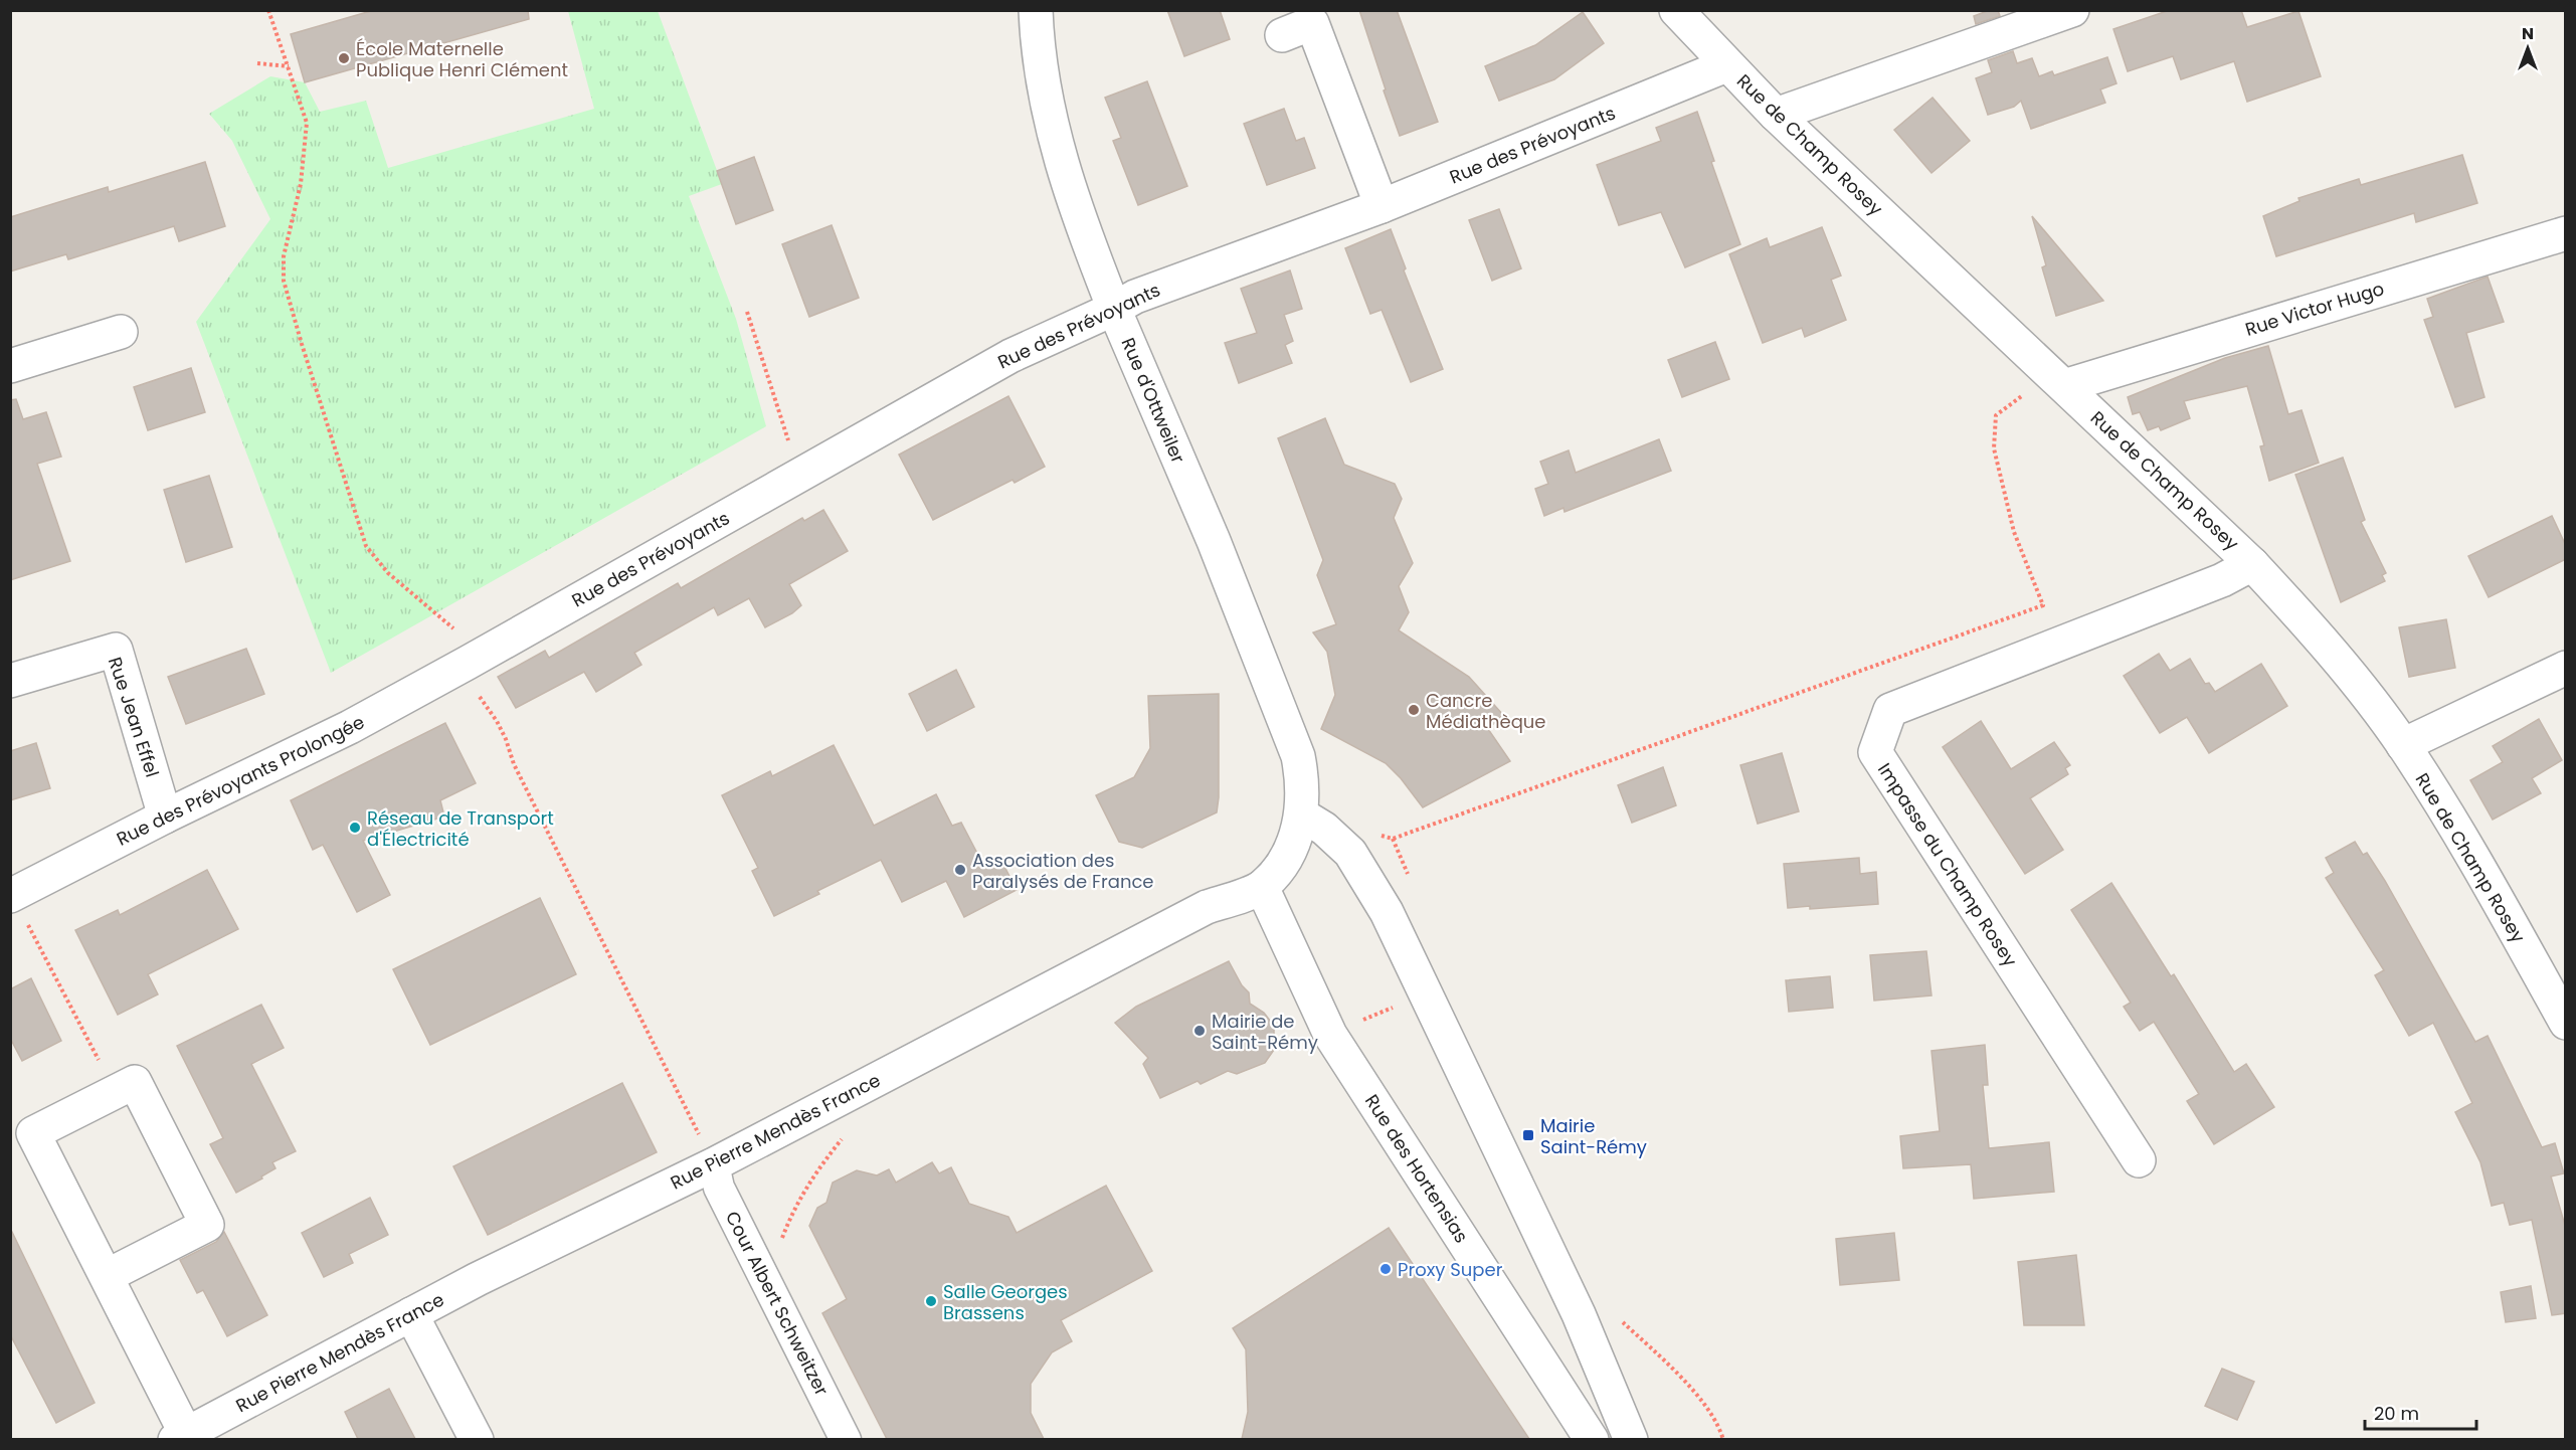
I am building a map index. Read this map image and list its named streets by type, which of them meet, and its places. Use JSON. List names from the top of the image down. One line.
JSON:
{"streets":{"street":["Rue des Prévoyants","Rue de Champ Rosey","Rue Victor Hugo","Rue d'Ottweiler","Rue Jean Effel","Rue des Prévoyants Prolongée","Impasse du Champ Rosey","Rue Pierre Mendès France","Rue des Hortensias","Cour Albert Schweitzer"]},"crossings":[["Rue des Prévoyants","Rue de Champ Rosey"],["Rue des Prévoyants","Rue d'Ottweiler"],["Rue des Prévoyants","Rue des Prévoyants Prolongée"],["Rue de Champ Rosey","Rue Victor Hugo"],["Rue de Champ Rosey","Impasse du Champ Rosey"],["Rue Jean Effel","Rue des Prévoyants Prolongée"],["Rue Pierre Mendès France","Rue des Hortensias"],["Rue Pierre Mendès France","Cour Albert Schweitzer"]],"places":{"other":["École Maternelle Publique Henri Clément","Cancre Médiathèque","Réseau de Transport d'Électricité","Association des Paralysés de France","Mairie de Saint-Rémy","Proxy Super","Salle Georges Brassens"],"transit":["Mairie Saint-Rémy"]},"scale_bar":"20 m","north":"top"}
